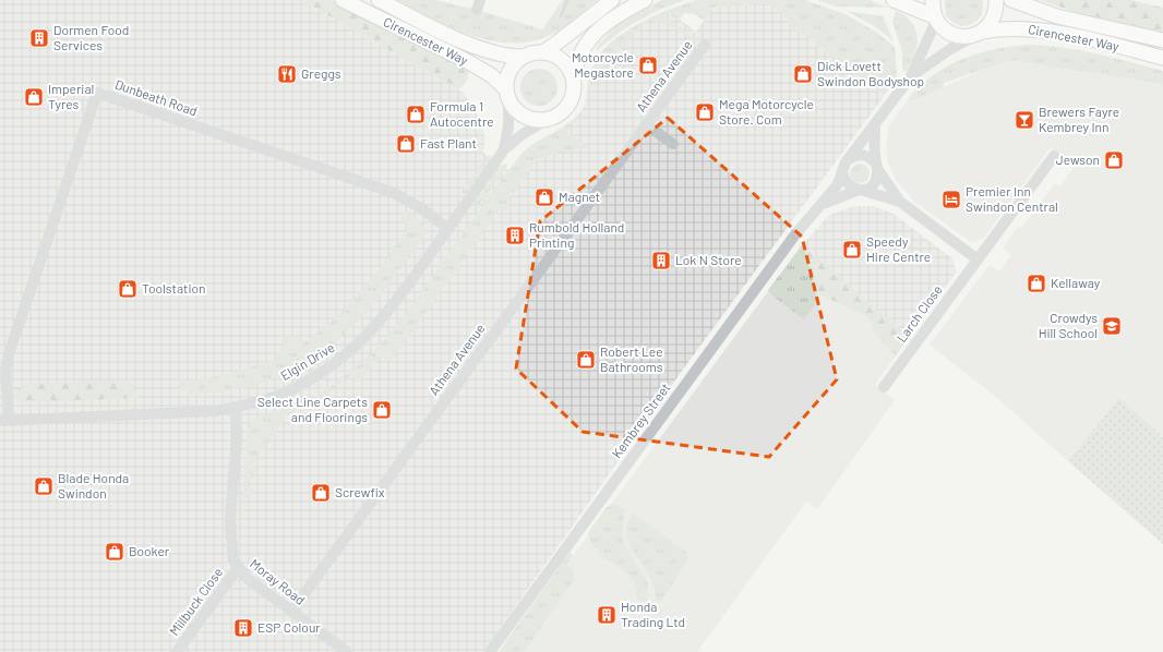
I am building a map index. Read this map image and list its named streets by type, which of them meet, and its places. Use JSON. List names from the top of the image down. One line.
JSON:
{"streets":{"main road":["Cirencester Way"],"street":["Athena Avenue","Dunbeath Road","Larch Close","Elgin Drive","Kembrey Street","Moray Road","Millbuck Close"]},"crossings":[["Cirencester Way","Elgin Drive"],["Cirencester Way","Kembrey Street"],["Athena Avenue","Moray Road"],["Dunbeath Road","Elgin Drive"],["Elgin Drive","Moray Road"],["Moray Road","Millbuck Close"]],"places":{"building":["Dormen Food Services","Rumbold Holland Printing","Lok N Store","Honda Trading Ltd","ESP Colour"],"shop":["Motorcycle Megastore","Dick Lovett Swindon Bodyshop","Imperial Tyres","Mega Motorcycle Store. Com","Formula 1 Autocentre","Fast Plant","Jewson","Magnet","Speedy Hire Centre","Kellaway","Toolstation","Robert Lee Bathrooms","Select Line Carpets and Floorings","Blade Honda Swindon","Screwfix","Booker"],"restaurant":["Greggs"],"bar":["Brewers Fayre Kembrey Inn"],"hotel":["Premier Inn Swindon Central"],"school or university":["Crowdys Hill School"]}}
